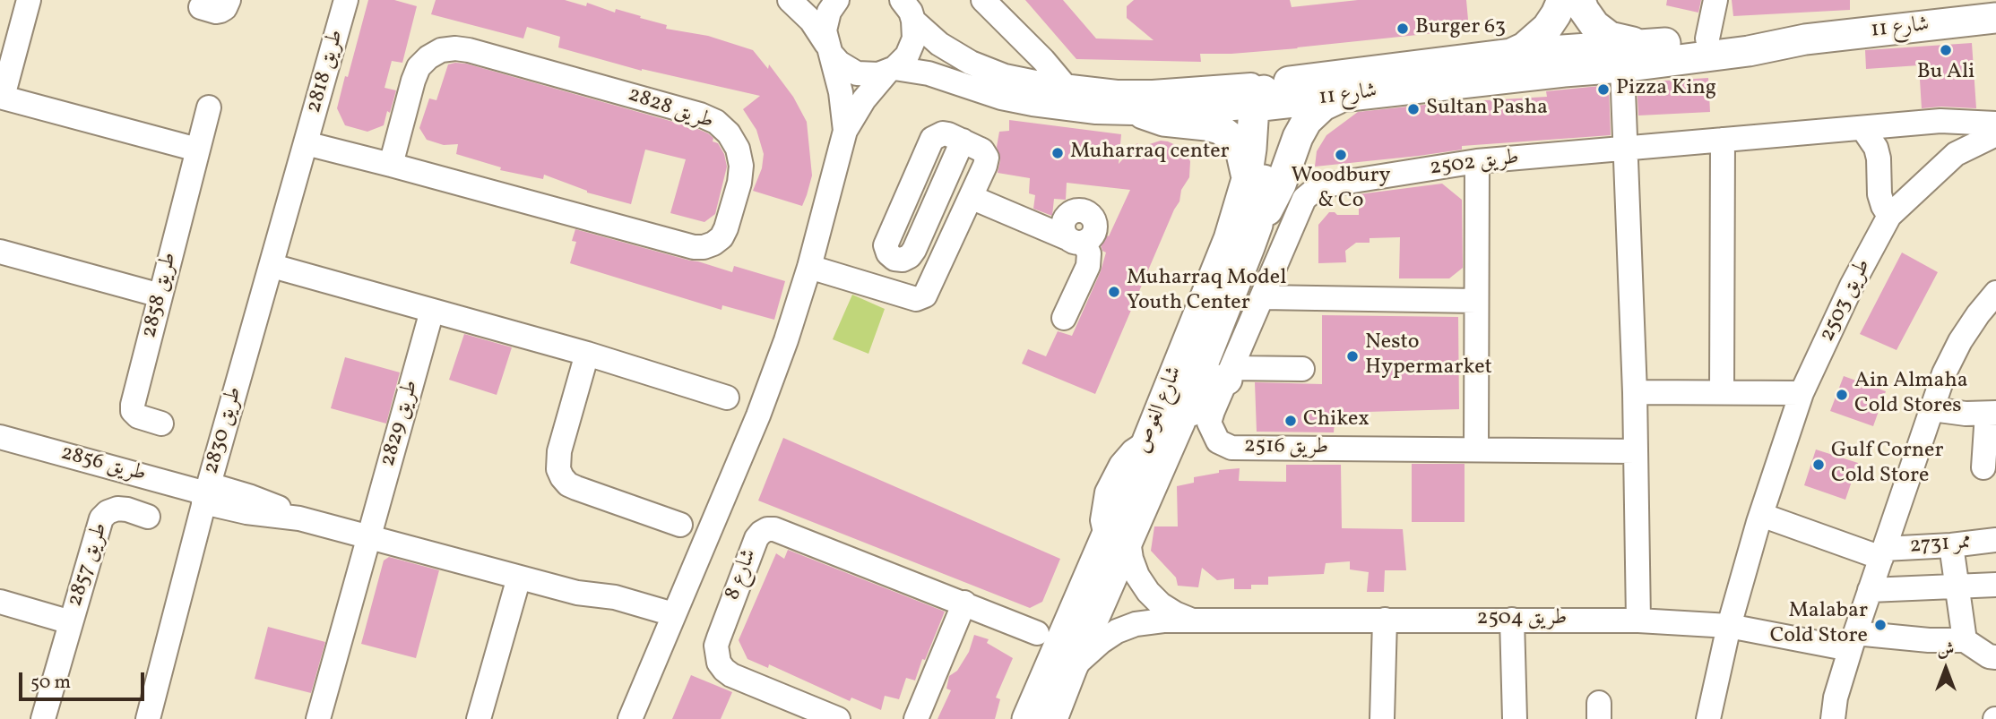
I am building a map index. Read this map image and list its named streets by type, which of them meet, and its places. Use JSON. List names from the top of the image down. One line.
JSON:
{"streets":{"main road":["شارع 11","شارع الغوص"],"street":["طريق 2818","طريق 2828","طريق 2502","طريق 2858","طريق 2503","طريق 2829","طريق 2830","طريق 2516","طريق 2856","ممر 2731","طريق 2857","شارع 8","طريق 2504"]},"crossings":[["شارع 11","شارع الغوص"],["طريق 2818","طريق 2828"],["طريق 2818","طريق 2830"],["طريق 2828","طريق 2830"],["طريق 2502","طريق 2516"],["طريق 2503","طريق 2504"],["شارع الغوص","طريق 2504"],["طريق 2830","طريق 2856"]],"places":["Burger 63","Bu Ali","Pizza King","Sultan Pasha","Muharraq center","Woodbury & Co","Muharraq Model Youth Center","Nesto Hypermarket","Ain Almaha Cold Stores","Chikex","Gulf Corner Cold Store","Malabar Cold Store"],"scale_bar":"50 m","north":"top"}
